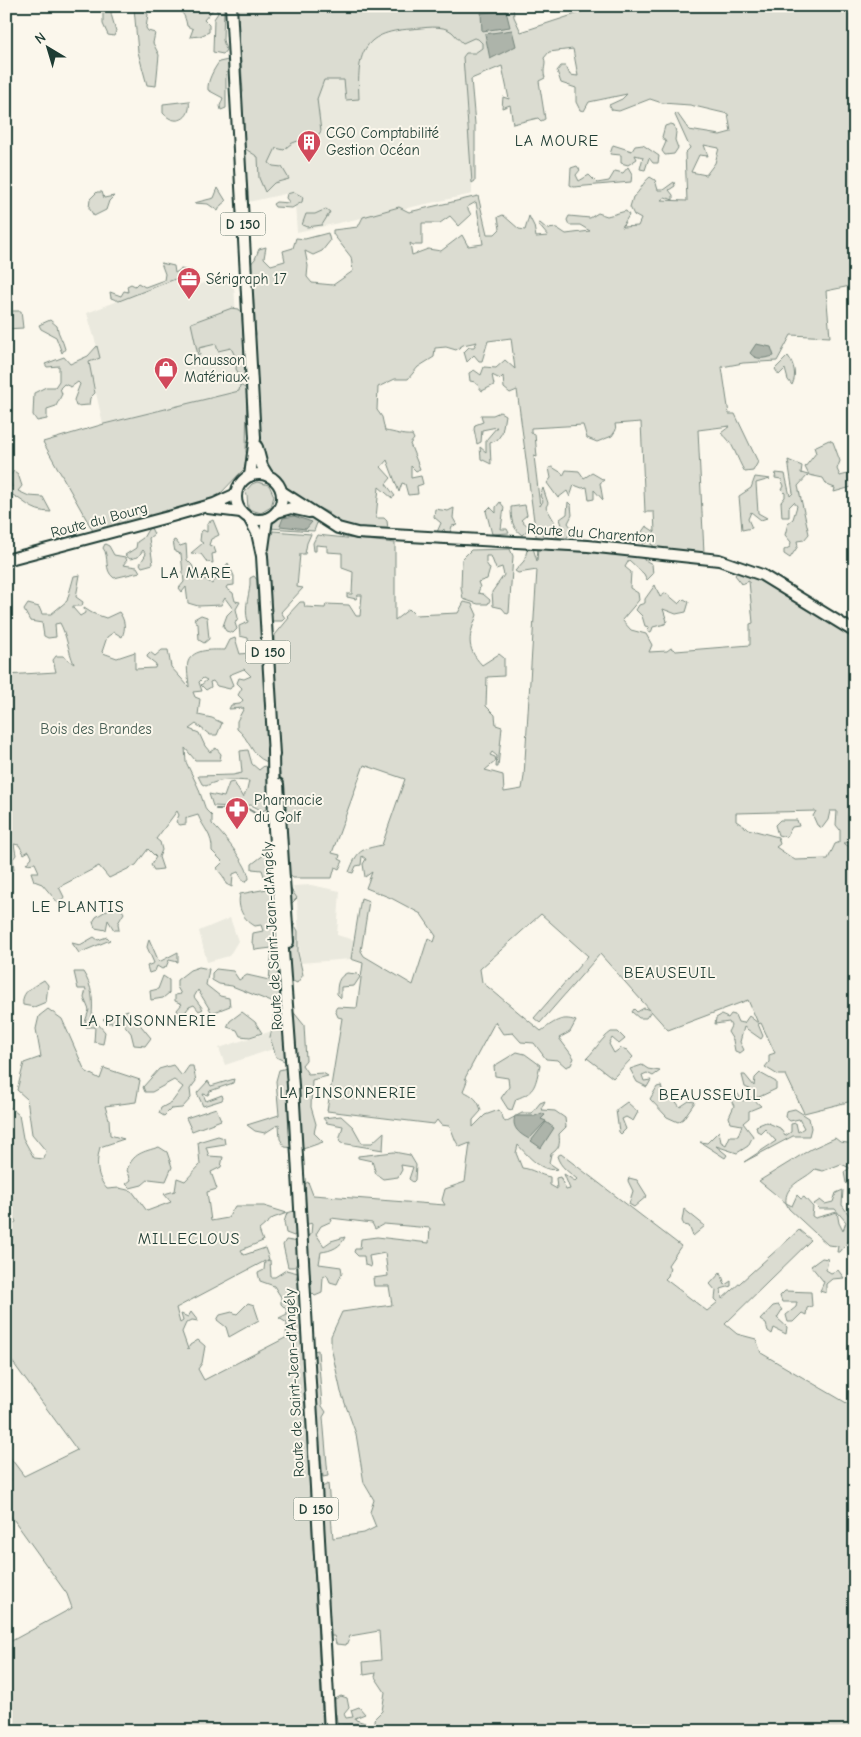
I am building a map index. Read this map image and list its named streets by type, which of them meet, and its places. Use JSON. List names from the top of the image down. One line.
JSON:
{"streets":{"main road":["D 150","Route du Bourg","Route du Charenton","Route de Saint-Jean-d'Angély"]},"crossings":[["D 150","Route du Bourg"],["D 150","Route du Charenton"],["D 150","Route de Saint-Jean-d'Angély"],["Route du Bourg","Route du Charenton"],["Route du Bourg","Route de Saint-Jean-d'Angély"],["Route du Charenton","Route de Saint-Jean-d'Angély"]],"districts":["LA MOURE","LA MARE","LE PLANTIS","BEAUSEUIL","LA PINSONNERIE","LA PINSONNERIE","BEAUSSEUIL","MILLECLOUS"],"parks":["Bois des Brandes"],"places":{"building":["CGO Comptabilité Gestion Océan"],"office":["Sérigraph 17"],"shop":["Chausson Matériaux"],"pharmacy":["Pharmacie du Golf"]},"north":"top left"}
